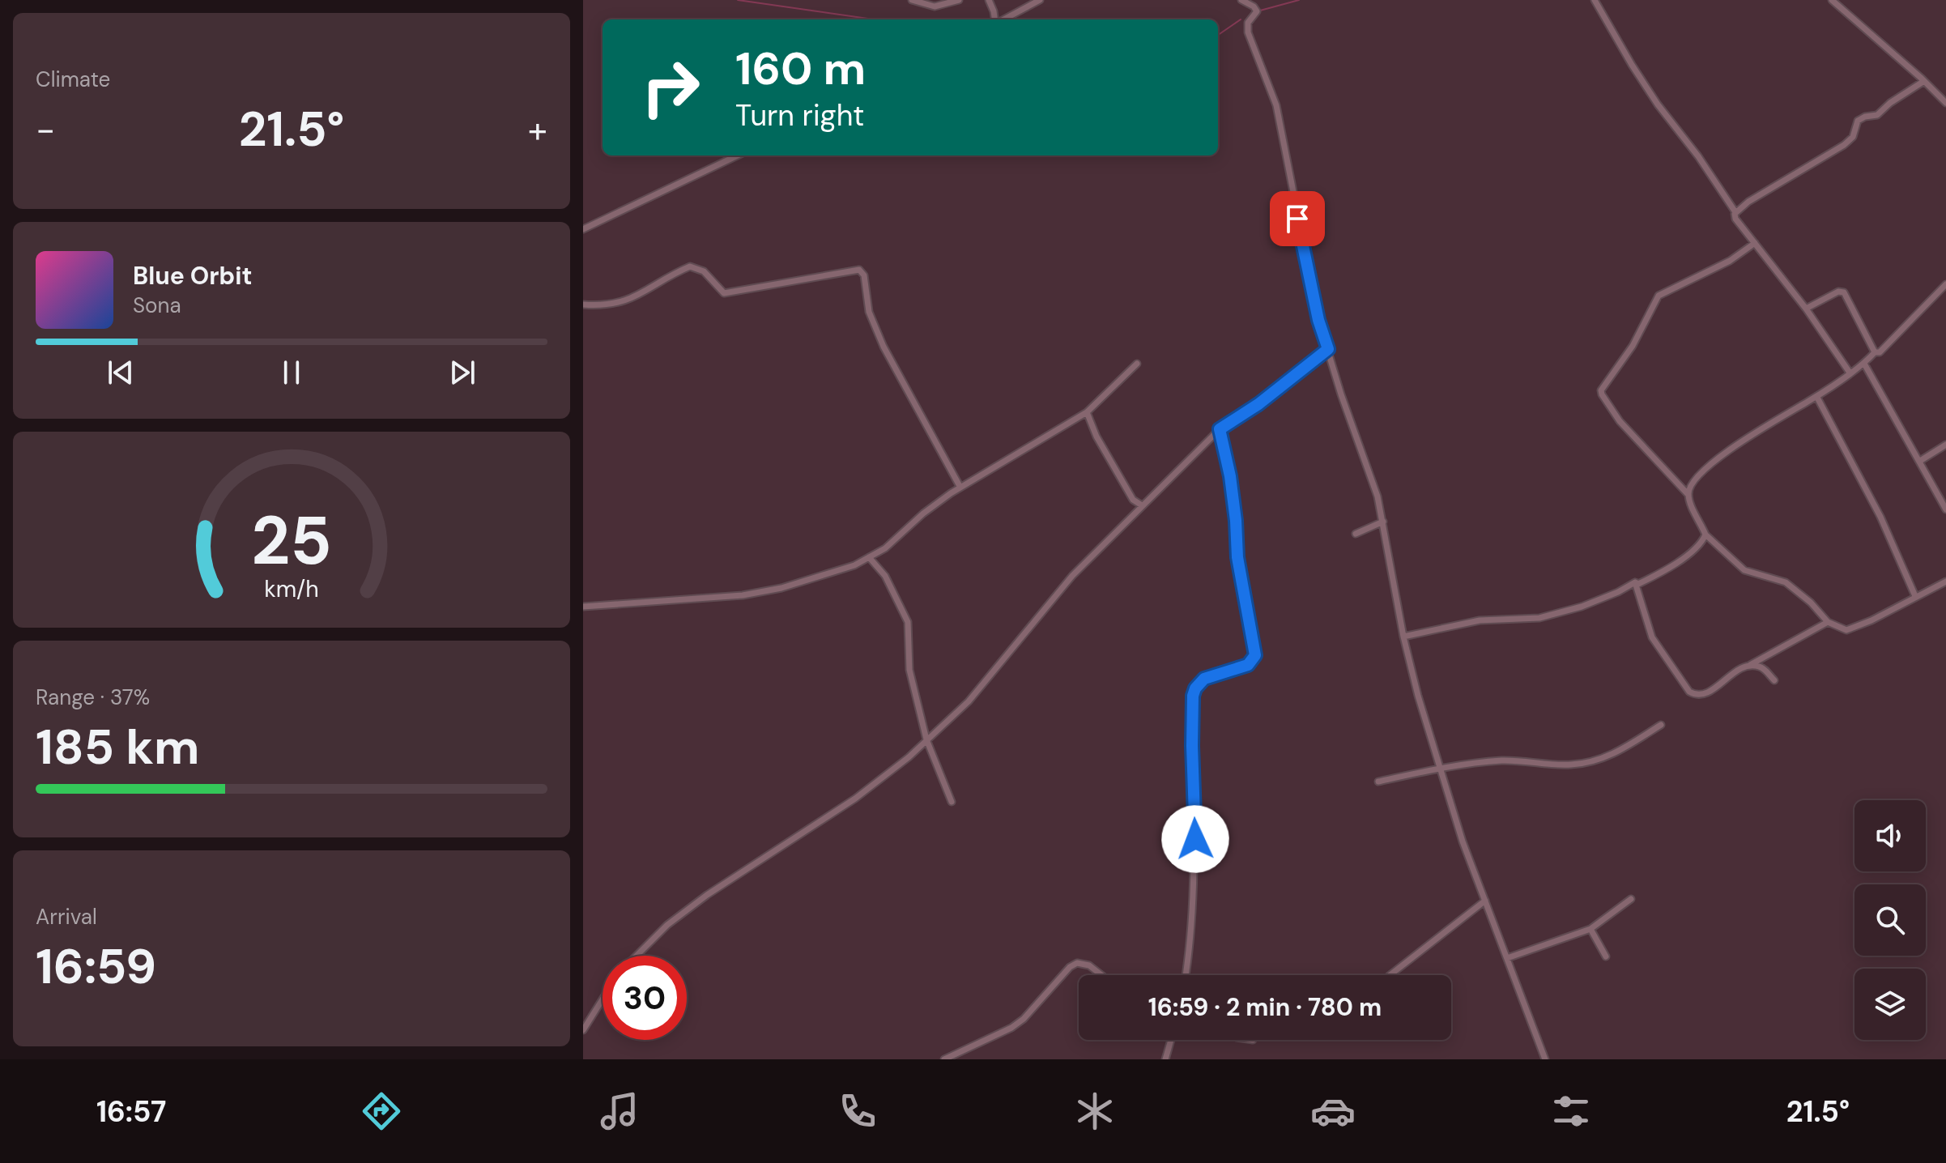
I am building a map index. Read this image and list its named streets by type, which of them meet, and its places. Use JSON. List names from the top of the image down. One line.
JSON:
{"page":{"tile":["Climate",["Range · 37%","185 km"],["Arrival","16:59"]],"turn":["160 m","Turn right"],"heat":["−","21.5°","+"],"song":["Blue Orbit","Sona"],"limit":"30","trip":"16:59 · 2 min · 780 m","tabs":["16:57","21.5°"],"gauge":["25","km/h"]}}
